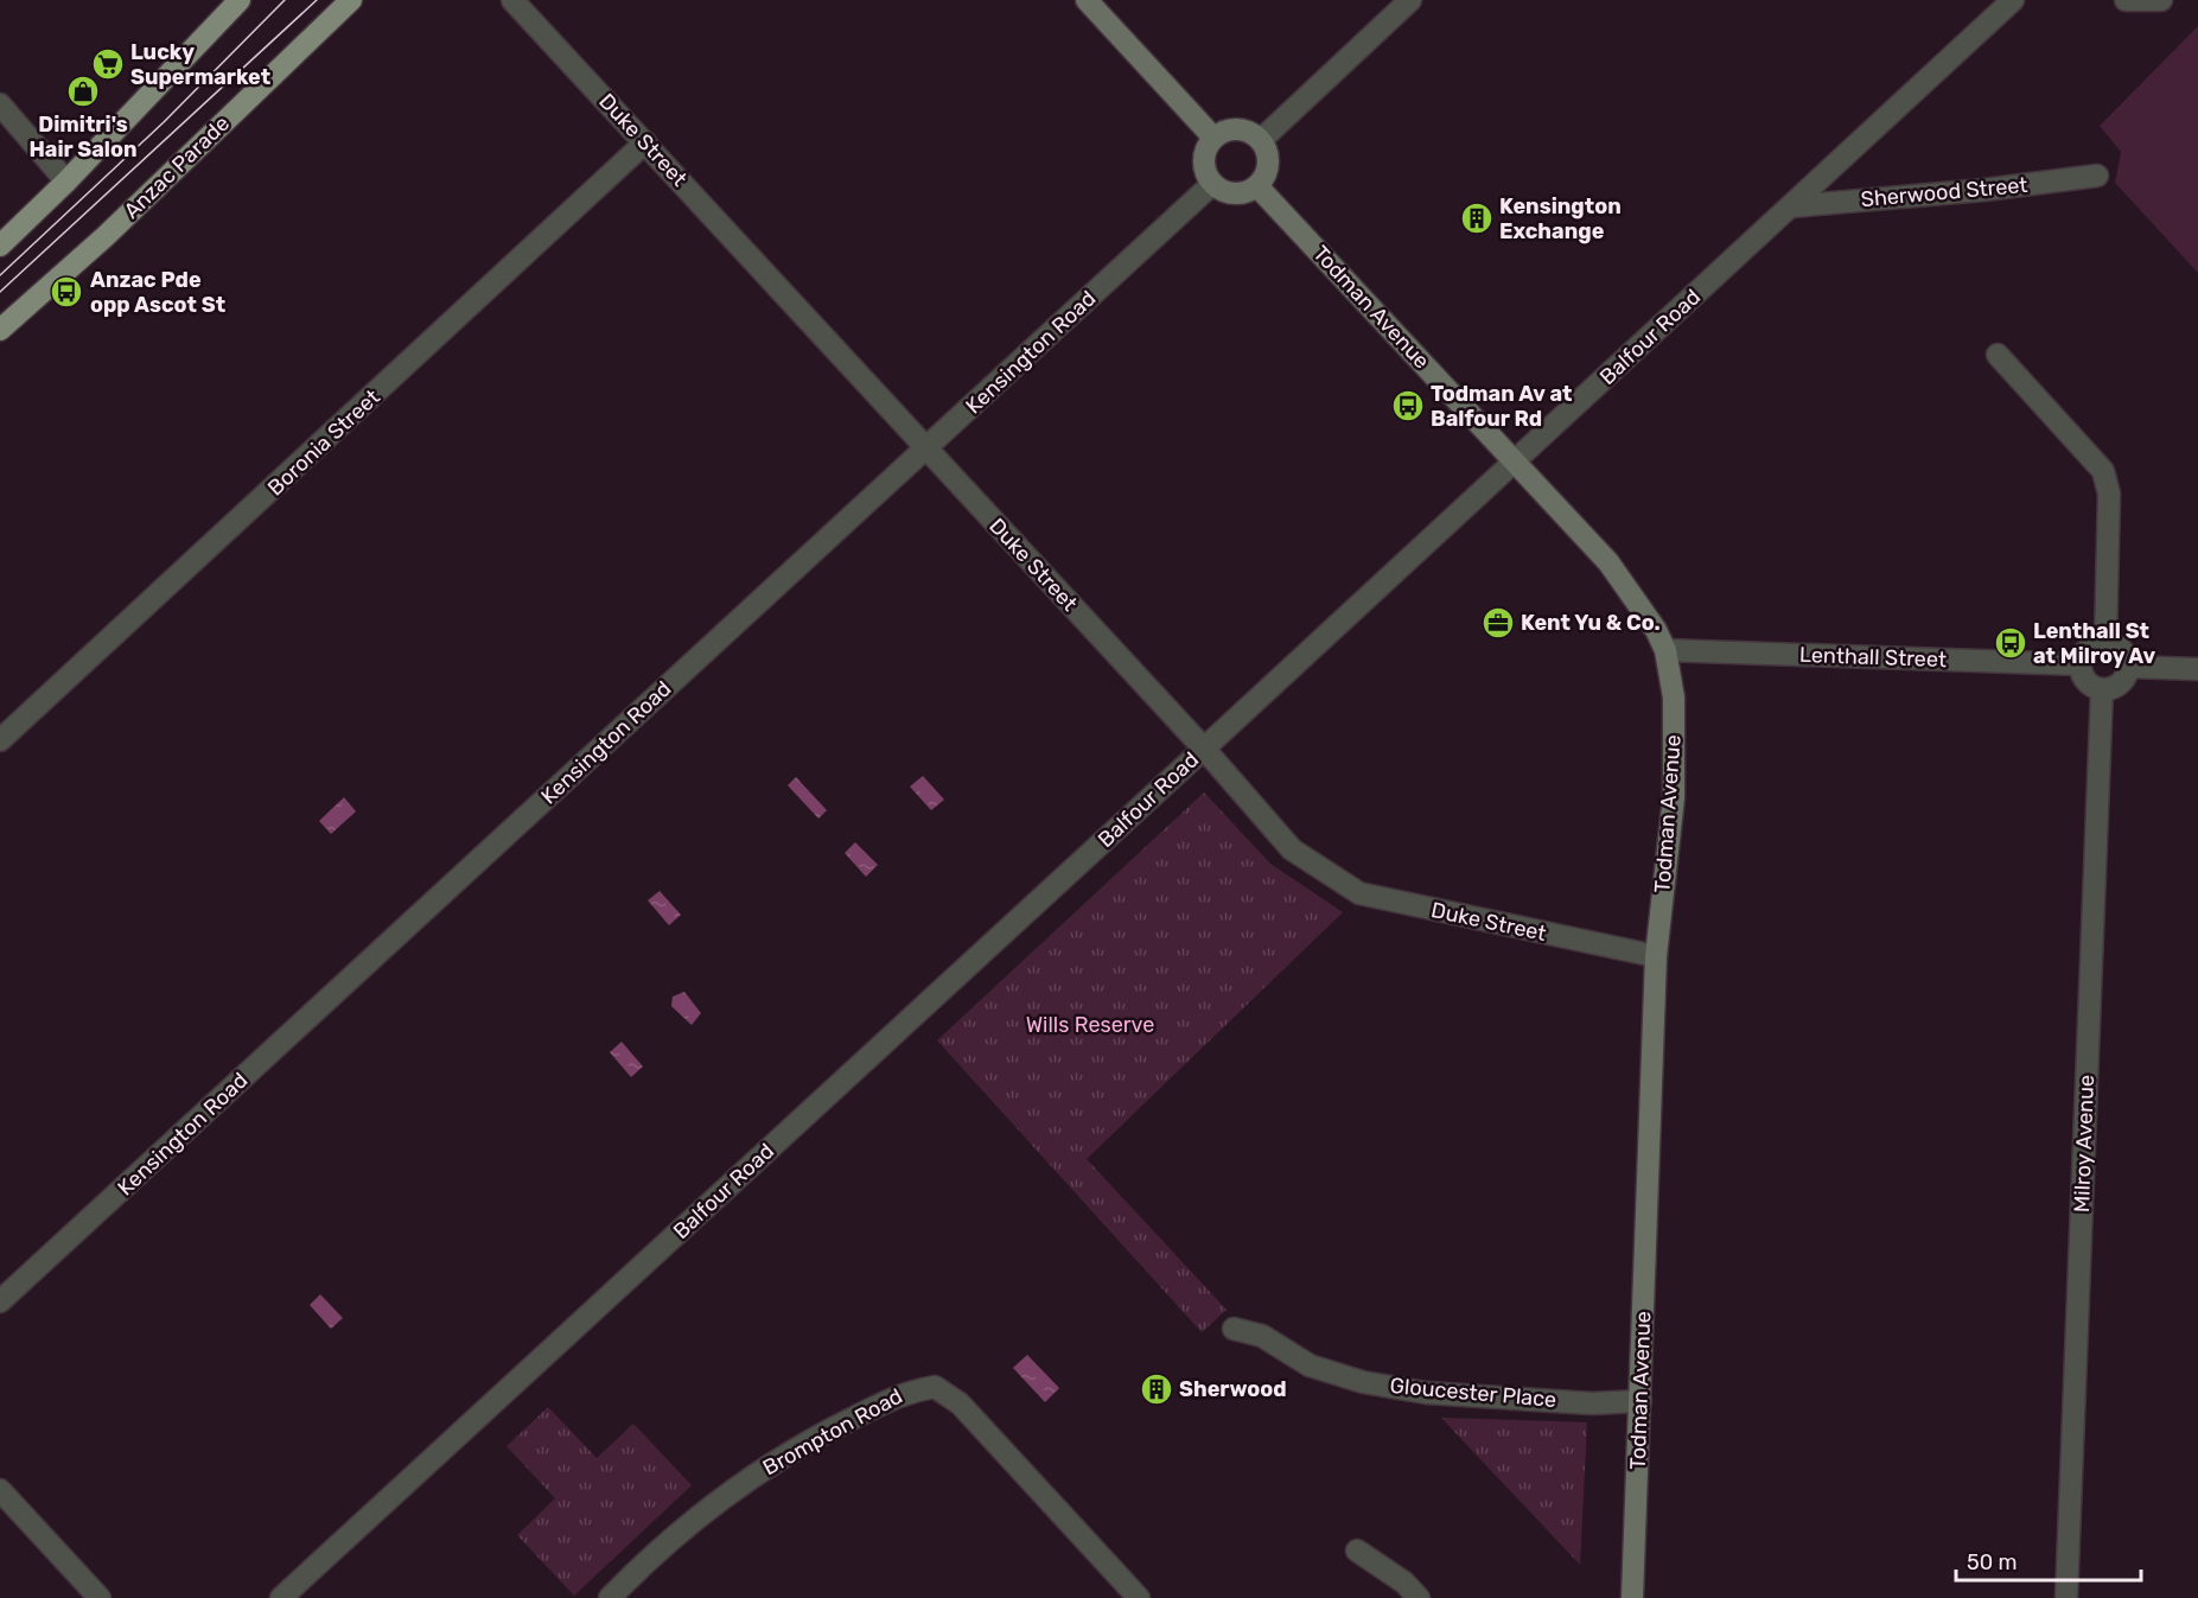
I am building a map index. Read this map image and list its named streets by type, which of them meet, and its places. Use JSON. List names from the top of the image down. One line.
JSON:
{"streets":{"main road":["Anzac Parade","Todman Avenue"],"street":["Duke Street","Sherwood Street","Balfour Road","Kensington Road","Boronia Street","Lenthall Street","Milroy Avenue","Gloucester Place","Brompton Road"]},"crossings":[["Duke Street","Todman Avenue"],["Duke Street","Balfour Road"],["Duke Street","Kensington Road"],["Duke Street","Boronia Street"],["Sherwood Street","Balfour Road"],["Todman Avenue","Balfour Road"],["Todman Avenue","Kensington Road"],["Todman Avenue","Lenthall Street"],["Todman Avenue","Gloucester Place"],["Lenthall Street","Milroy Avenue"]],"parks":["Wills Reserve"],"places":{"supermarket":["Lucky Supermarket"],"shop":["Dimitri's Hair Salon"],"building":["Kensington Exchange","Sherwood"],"bus stop":["Anzac Pde opp Ascot St","Todman Av at Balfour Rd","Lenthall St at Milroy Av"],"office":["Kent Yu & Co."]},"scale_bar":"50 m"}
